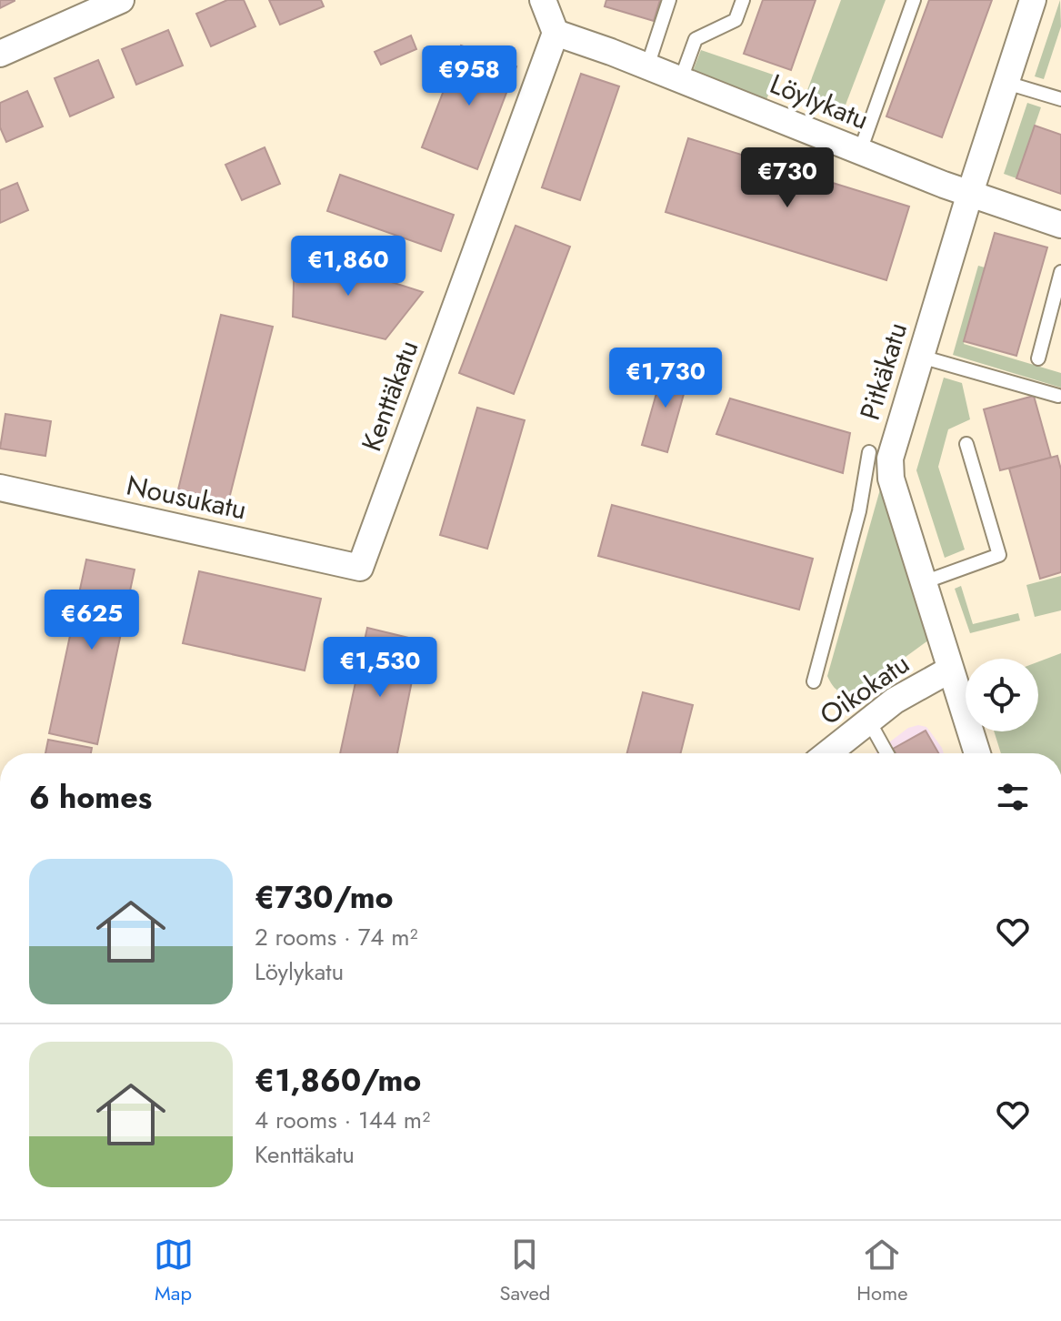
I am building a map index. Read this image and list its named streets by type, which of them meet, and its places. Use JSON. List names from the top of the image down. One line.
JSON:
{"streets":{"street":["Löylykatu","Pitkäkatu","Kenttäkatu","Nousukatu","Oikokatu"]},"crossings":[["Löylykatu","Pitkäkatu"],["Löylykatu","Kenttäkatu"],["Pitkäkatu","Oikokatu"],["Kenttäkatu","Nousukatu"]],"page":{"price":["€958","€730","€1,860","€1,730","€625","€1,530"],"heading":"6 homes","list":[{"name":"€730/mo","note":"2 rooms · 74 m² · Löylykatu"},{"name":"€1,860/mo","note":"4 rooms · 144 m² · Kenttäkatu"}],"tabs":["Map","Saved","Home"]}}
